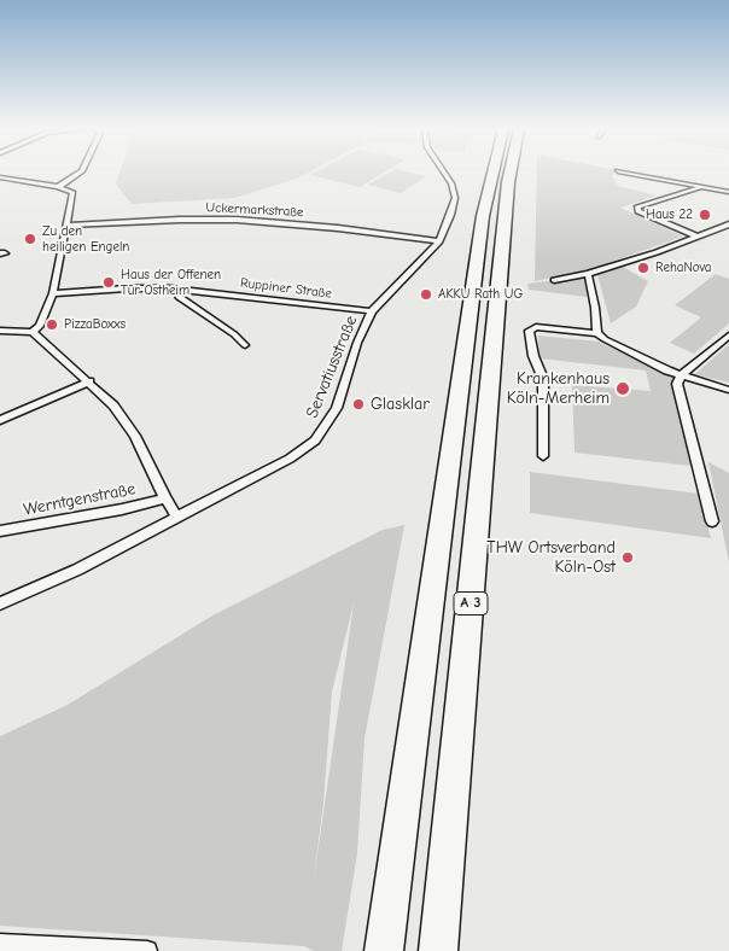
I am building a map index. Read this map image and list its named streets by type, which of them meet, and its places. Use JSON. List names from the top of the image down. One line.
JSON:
{"streets":{"highway":["A 3"],"street":["Uckermarkstraße","Ruppiner Straße","Servatiusstraße","Werntgenstraße"]},"crossings":[["Uckermarkstraße","Servatiusstraße"],["Ruppiner Straße","Servatiusstraße"]],"places":["Haus 22","Zu den heiligen Engeln","RehaNova","Haus der Offenen Tür Ostheim","AKKU Rath UG","PizzaBoxxs","Krankenhaus Köln-Merheim","Glasklar","THW Ortsverband Köln-Ost"]}
